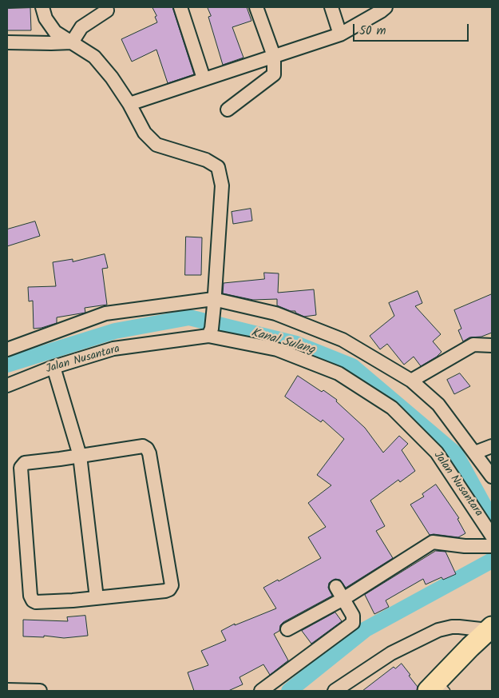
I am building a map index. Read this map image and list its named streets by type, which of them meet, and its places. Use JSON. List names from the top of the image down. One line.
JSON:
{"streets":{"street":["Jalan Nusantara"]},"water":["Kanal Sulang"],"scale_bar":"50 m"}
